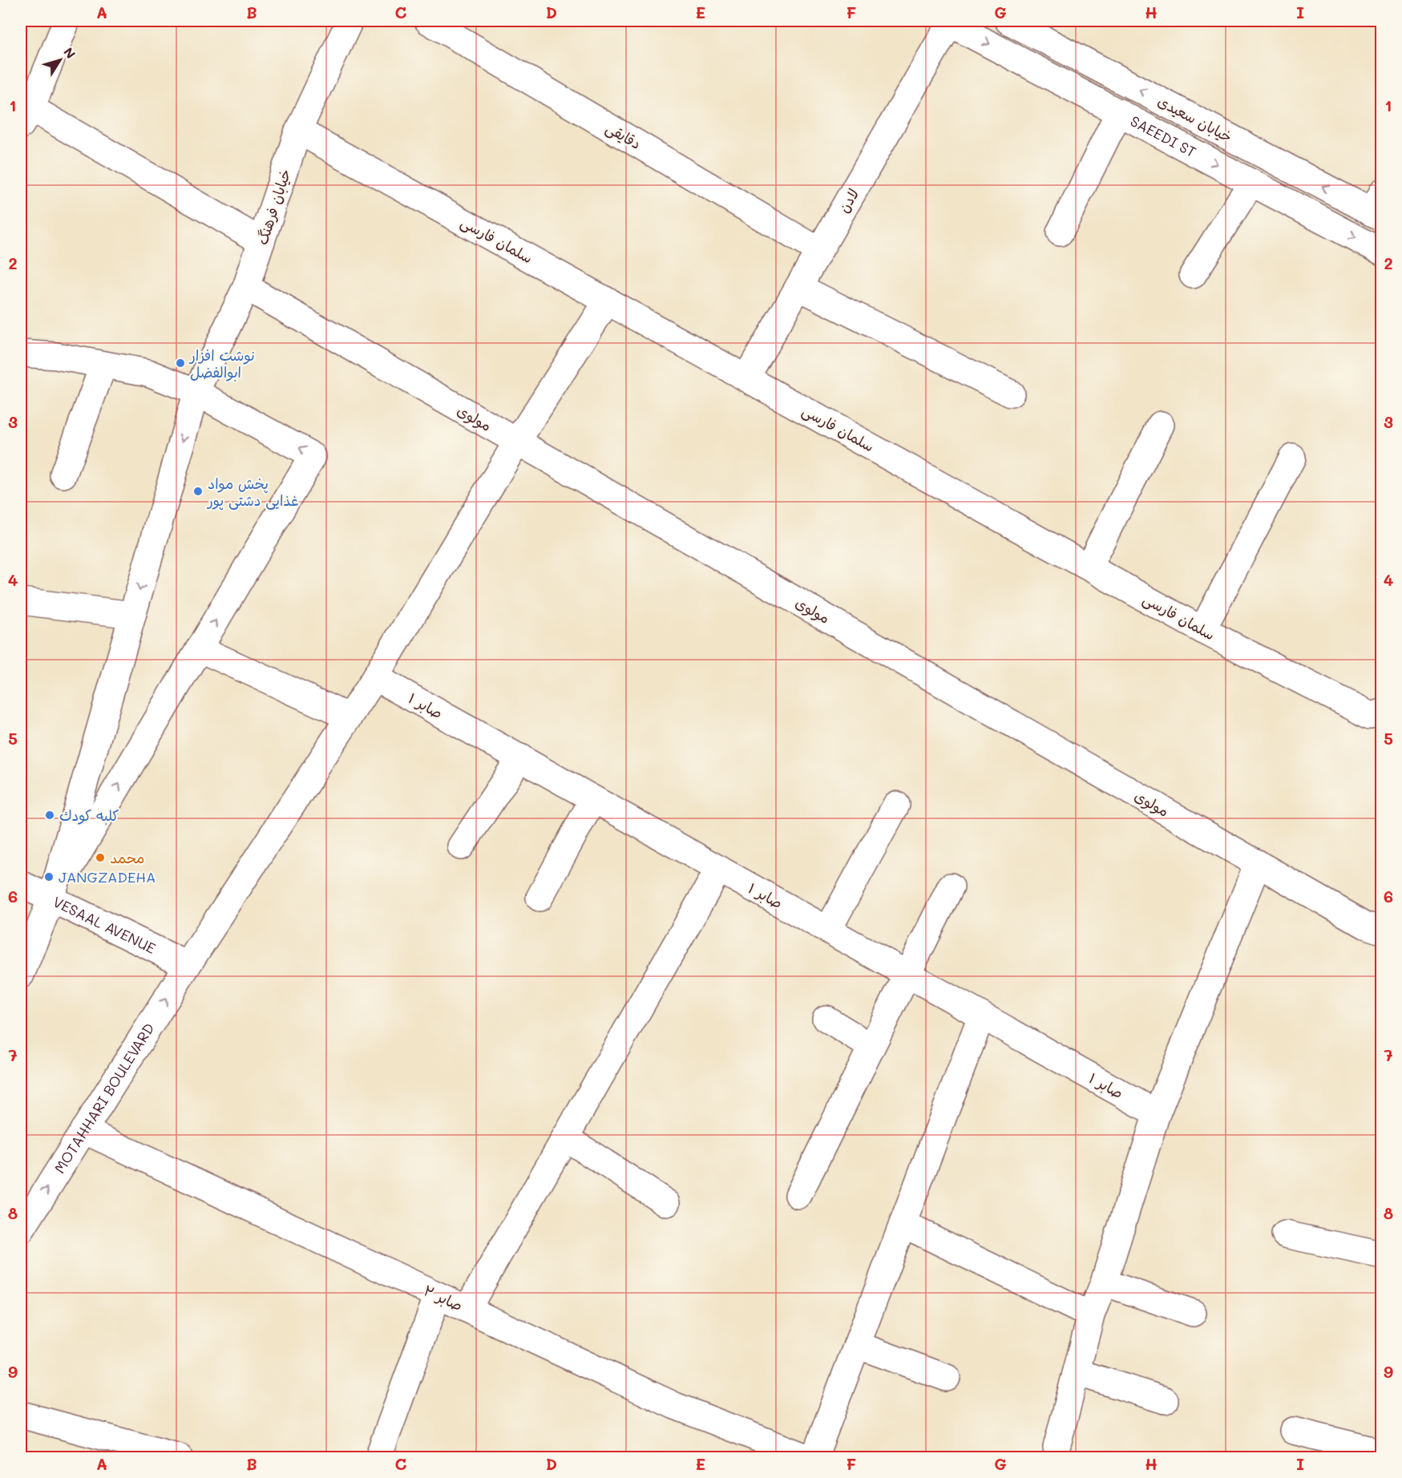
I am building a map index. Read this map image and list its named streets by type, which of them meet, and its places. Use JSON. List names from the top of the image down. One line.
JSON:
{"streets":{"street":["خیابان سعیدی","دقایقی","SAEEDI ST","لادن","خیابان فرهنگ","سلمان فارسی","مولوی","صابر ۱","VESAAL AVENUE","MOTAHHARI BOULEVARD","صابر ۲"]},"crossings":[["دقایقی","لادن"],["SAEEDI ST","لادن"],["لادن","سلمان فارسی"],["خیابان فرهنگ","سلمان فارسی"],["خیابان فرهنگ","مولوی"],["خیابان فرهنگ","VESAAL AVENUE"],["سلمان فارسی","MOTAHHARI BOULEVARD"],["مولوی","MOTAHHARI BOULEVARD"],["صابر ۱","MOTAHHARI BOULEVARD"],["VESAAL AVENUE","MOTAHHARI BOULEVARD"],["MOTAHHARI BOULEVARD","صابر ۲"]],"one_way":["خیابان سعیدی","SAEEDI ST"],"places":["نوشت افزار ابوالفضل","پخش مواد غذایی دشتی پور","كلبه كودك","محمد","JANGZADEHA"],"north":"top right","grid":{"columns":["A","B","C","D","E","F","G","H","I"],"rows":["1","2","3","4","5","6","7","8","9"]}}
